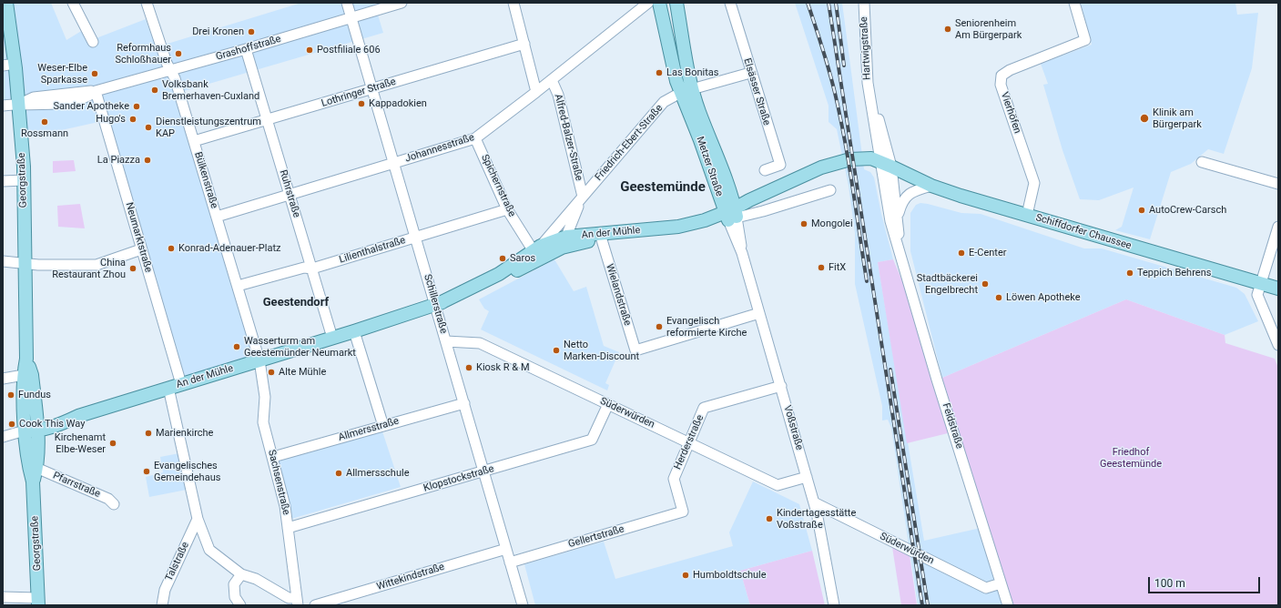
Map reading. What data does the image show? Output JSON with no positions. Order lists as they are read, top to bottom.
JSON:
{
  "streets": {
    "main road": [
      "Metzer Straße",
      "Georgstraße",
      "Schiffdorfer Chaussee",
      "An der Mühle"
    ],
    "street": [
      "Grashoffstraße",
      "Hartwigstraße",
      "Elsässer Straße",
      "Lothringer Straße",
      "Vierhöfen",
      "Alfred-Balzer-Straße",
      "Friedrich-Ebert-Straße",
      "Johannesstraße",
      "Bülkenstraße",
      "Spichernstraße",
      "Ruhrstraße",
      "Neumarktstraße",
      "Lilienthalstraße",
      "Wielandstraße",
      "Schillerstraße",
      "Süderwürden",
      "Feldstraße",
      "Voßstraße",
      "Allmersstraße",
      "Herderstraße",
      "Klopstockstraße",
      "Sachsenstraße",
      "Pfarrstraße",
      "Gellertstraße",
      "Talstraße",
      "Wittekindstraße"
    ]
  },
  "crossings": [
    ["Grashoffstraße", "Georgstraße"],
    ["Grashoffstraße", "Bülkenstraße"],
    ["Grashoffstraße", "Ruhrstraße"],
    ["Grashoffstraße", "Neumarktstraße"],
    ["Grashoffstraße", "Schillerstraße"],
    ["Hartwigstraße", "Schiffdorfer Chaussee"],
    ["Hartwigstraße", "An der Mühle"],
    ["Hartwigstraße", "Feldstraße"],
    ["Elsässer Straße", "Friedrich-Ebert-Straße"],
    ["Lothringer Straße", "Bülkenstraße"],
    ["Lothringer Straße", "Ruhrstraße"],
    ["Lothringer Straße", "Schillerstraße"],
    ["Vierhöfen", "Schiffdorfer Chaussee"],
    ["Alfred-Balzer-Straße", "Friedrich-Ebert-Straße"],
    ["Alfred-Balzer-Straße", "Johannesstraße"],
    ["Friedrich-Ebert-Straße", "Metzer Straße"],
    ["Friedrich-Ebert-Straße", "Spichernstraße"],
    ["Friedrich-Ebert-Straße", "An der Mühle"],
    ["Johannesstraße", "Bülkenstraße"],
    ["Johannesstraße", "Spichernstraße"],
    ["Johannesstraße", "Ruhrstraße"],
    ["Johannesstraße", "Schillerstraße"],
    ["Metzer Straße", "An der Mühle"],
    ["Metzer Straße", "Voßstraße"],
    ["Georgstraße", "An der Mühle"],
    ["Georgstraße", "Pfarrstraße"],
    ["Bülkenstraße", "An der Mühle"],
    ["Bülkenstraße", "Lilienthalstraße"],
    ["Bülkenstraße", "Sachsenstraße"],
    ["Spichernstraße", "An der Mühle"],
    ["Spichernstraße", "Lilienthalstraße"],
    ["Ruhrstraße", "An der Mühle"],
    ["Ruhrstraße", "Lilienthalstraße"],
    ["Schiffdorfer Chaussee", "An der Mühle"],
    ["Schiffdorfer Chaussee", "Feldstraße"],
    ["An der Mühle", "Neumarktstraße"],
    ["An der Mühle", "Wielandstraße"],
    ["An der Mühle", "Schillerstraße"],
    ["An der Mühle", "Feldstraße"],
    ["An der Mühle", "Voßstraße"],
    ["An der Mühle", "Sachsenstraße"],
    ["Lilienthalstraße", "Schillerstraße"],
    ["Wielandstraße", "Voßstraße"],
    ["Schillerstraße", "Süderwürden"],
    ["Schillerstraße", "Allmersstraße"],
    ["Schillerstraße", "Klopstockstraße"],
    ["Schillerstraße", "Gellertstraße"],
    ["Schillerstraße", "Wittekindstraße"],
    ["Süderwürden", "Feldstraße"],
    ["Süderwürden", "Voßstraße"],
    ["Süderwürden", "Herderstraße"],
    ["Süderwürden", "Klopstockstraße"],
    ["Voßstraße", "Herderstraße"],
    ["Allmersstraße", "Sachsenstraße"],
    ["Herderstraße", "Gellertstraße"],
    ["Klopstockstraße", "Sachsenstraße"]
  ],
  "districts": ["Geestemünde", "Geestendorf"],
  "parks": ["Friedhof Geestemünde"],
  "places": [
    "Seniorenheim Am Bürgerpark",
    "Drei Kronen",
    "Postfiliale 606",
    "Reformhaus Schloßhauer",
    "Las Bonitas",
    "Weser-Elbe Sparkasse",
    "Volksbank Bremerhaven-Cuxland",
    "Kappadokien",
    "Sander Apotheke",
    "Klinik am Bürgerpark",
    "Hugo's",
    "Rossmann",
    "Dienstleistungszentrum KAP",
    "La Piazza",
    "AutoCrew-Carsch",
    "Mongolei",
    "Konrad-Adenauer-Platz",
    "E-Center",
    "Saros",
    "FitX",
    "China Restaurant Zhou",
    "Teppich Behrens",
    "Stadtbäckerei Engelbrecht",
    "Löwen Apotheke",
    "Evangelisch reformierte Kirche",
    "Wasserturm am Geestemünder Neumarkt",
    "Netto Marken-Discount",
    "Kiosk R & M",
    "Alte Mühle",
    "Fundus",
    "Cook This Way",
    "Marienkirche",
    "Kirchenamt Elbe-Weser",
    "Evangelisches Gemeindehaus",
    "Allmersschule",
    "Kindertagesstätte Voßstraße",
    "Humboldtschule"
  ],
  "scale_bar": "100 m"
}
